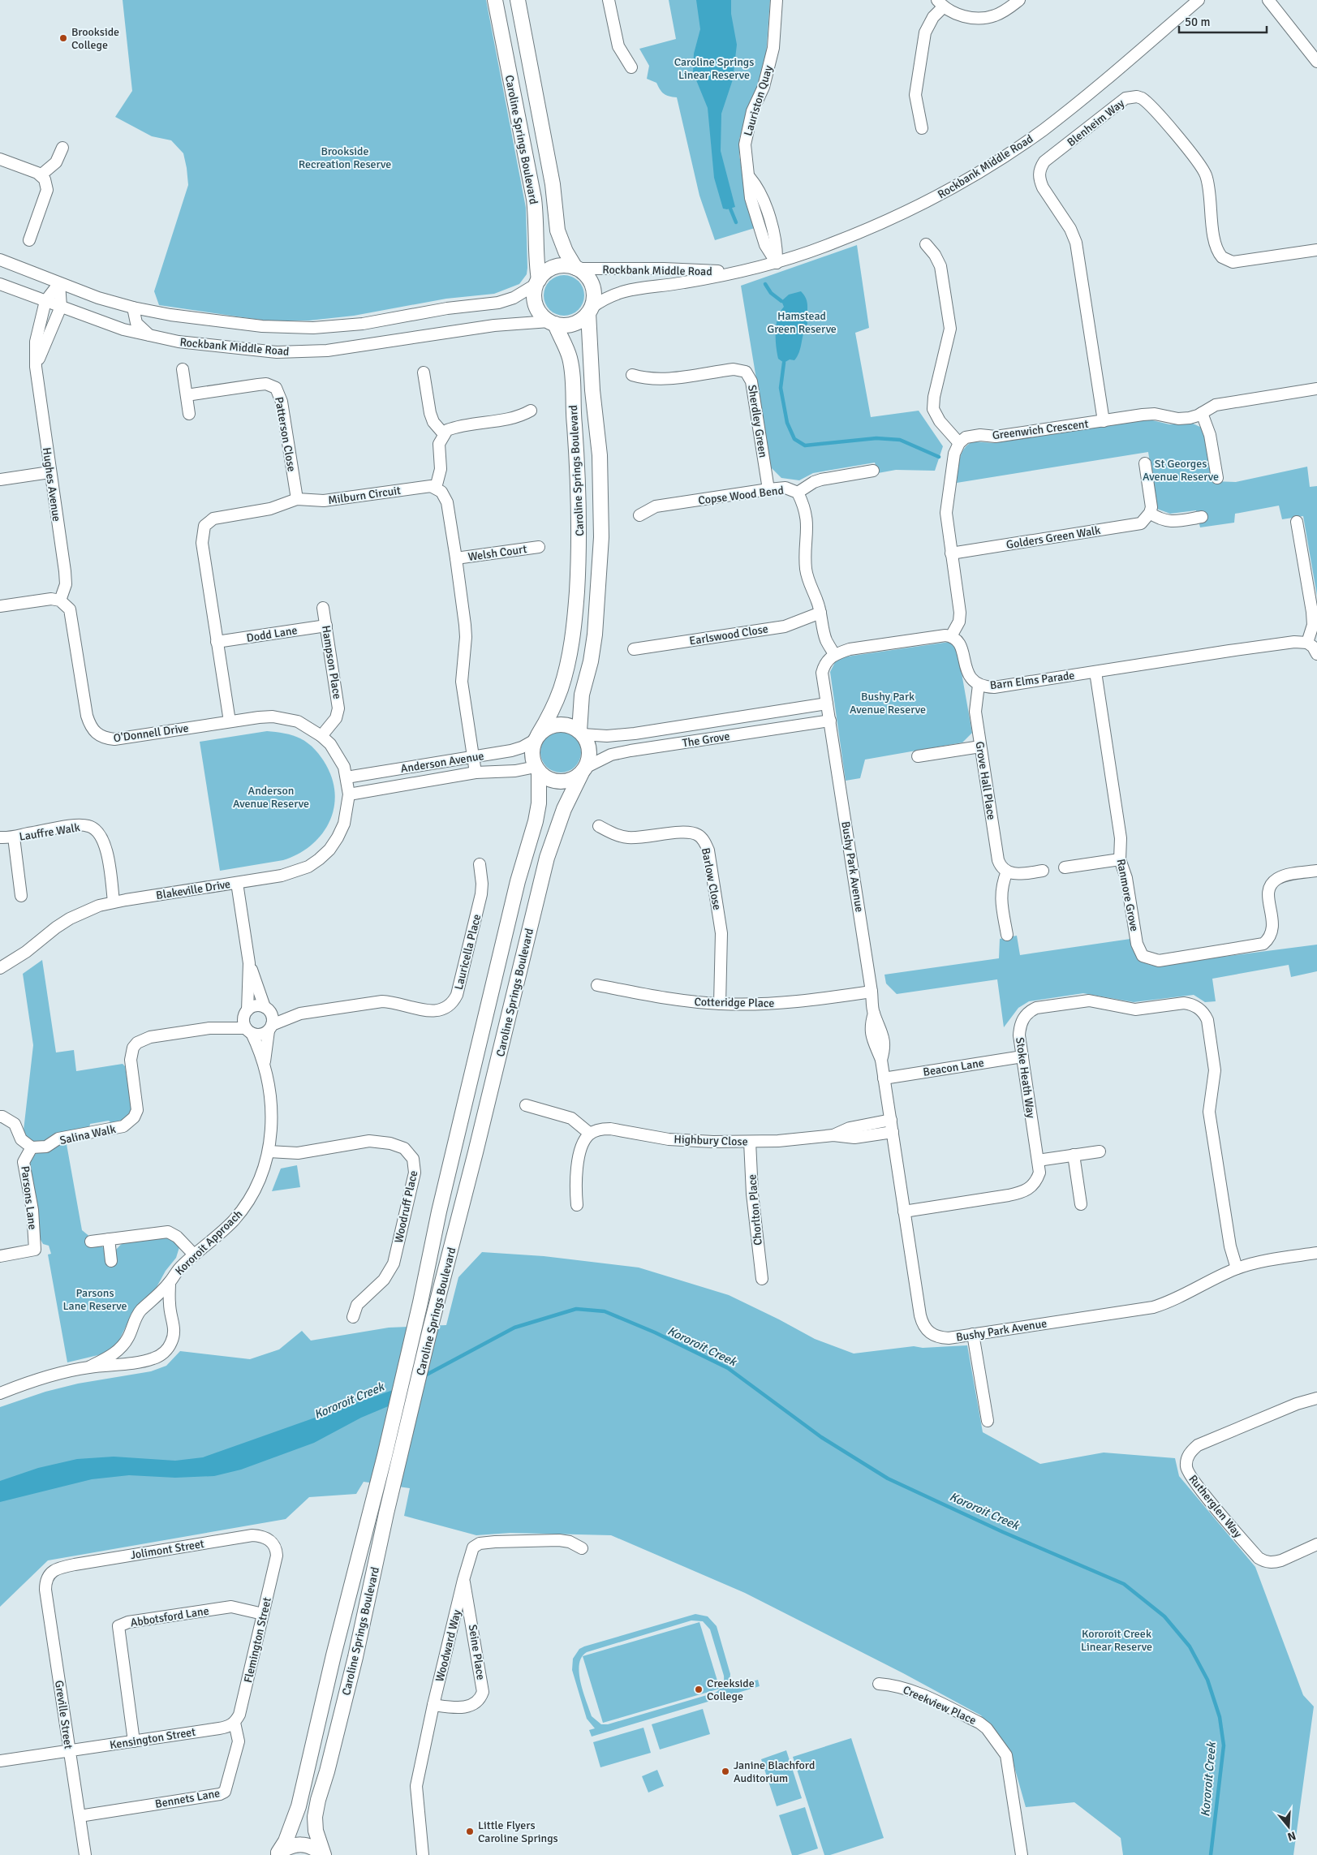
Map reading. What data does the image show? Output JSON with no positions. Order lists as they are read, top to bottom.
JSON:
{
  "streets": {
    "main road": ["Caroline Springs Boulevard"],
    "street": [
      "Lauriston Quay",
      "Blenheim Way",
      "Rockbank Middle Road",
      "Sherdley Green",
      "Greenwich Crescent",
      "Patterson Close",
      "Hughes Avenue",
      "Milburn Circuit",
      "Copse Wood Bend",
      "Golders Green Walk",
      "Welsh Court",
      "Dodd Lane",
      "Earlswood Close",
      "Hampson Place",
      "Barn Elms Parade",
      "O'Donnell Drive",
      "The Grove",
      "Anderson Avenue",
      "Grove Hall Place",
      "Lauffre Walk",
      "Bushy Park Avenue",
      "Barlow Close",
      "Blakeville Drive",
      "Ranmore Grove",
      "Lauricella Place",
      "Cotteridge Place",
      "Beacon Lane",
      "Stoke Heath Way",
      "Salina Walk",
      "Highbury Close",
      "Parsons Lane",
      "Woodruff Place",
      "Chorlton Place",
      "Kororoit Approach",
      "Rutherglen Way",
      "Jolimont Street",
      "Abbotsford Lane",
      "Flemington Street",
      "Woodward Way",
      "Seine Place",
      "Creekview Place",
      "Greville Street",
      "Kensington Street",
      "Bennets Lane"
    ]
  },
  "crossings": [
    ["Lauriston Quay", "Rockbank Middle Road"],
    ["Blenheim Way", "Greenwich Crescent"],
    ["Caroline Springs Boulevard", "Rockbank Middle Road"],
    ["Caroline Springs Boulevard", "The Grove"],
    ["Caroline Springs Boulevard", "Anderson Avenue"],
    ["Rockbank Middle Road", "Hughes Avenue"],
    ["Sherdley Green", "Copse Wood Bend"],
    ["Patterson Close", "Milburn Circuit"],
    ["Hughes Avenue", "O'Donnell Drive"],
    ["Milburn Circuit", "Dodd Lane"],
    ["Milburn Circuit", "O'Donnell Drive"],
    ["Copse Wood Bend", "Earlswood Close"],
    ["Dodd Lane", "Hampson Place"],
    ["Hampson Place", "O'Donnell Drive"],
    ["Barn Elms Parade", "Grove Hall Place"],
    ["Barn Elms Parade", "Ranmore Grove"],
    ["O'Donnell Drive", "Anderson Avenue"],
    ["O'Donnell Drive", "Blakeville Drive"],
    ["The Grove", "Anderson Avenue"],
    ["The Grove", "Bushy Park Avenue"],
    ["Anderson Avenue", "Blakeville Drive"],
    ["Lauffre Walk", "Blakeville Drive"],
    ["Bushy Park Avenue", "Cotteridge Place"],
    ["Bushy Park Avenue", "Beacon Lane"],
    ["Bushy Park Avenue", "Stoke Heath Way"],
    ["Bushy Park Avenue", "Highbury Close"],
    ["Barlow Close", "Cotteridge Place"],
    ["Lauricella Place", "Salina Walk"],
    ["Lauricella Place", "Kororoit Approach"],
    ["Beacon Lane", "Stoke Heath Way"],
    ["Salina Walk", "Parsons Lane"],
    ["Salina Walk", "Kororoit Approach"],
    ["Highbury Close", "Chorlton Place"],
    ["Woodruff Place", "Kororoit Approach"],
    ["Jolimont Street", "Flemington Street"],
    ["Jolimont Street", "Greville Street"],
    ["Abbotsford Lane", "Flemington Street"],
    ["Abbotsford Lane", "Kensington Street"],
    ["Flemington Street", "Kensington Street"],
    ["Flemington Street", "Bennets Lane"],
    ["Woodward Way", "Seine Place"],
    ["Greville Street", "Kensington Street"],
    ["Greville Street", "Bennets Lane"],
    ["Kensington Street", "Bennets Lane"]
  ],
  "water": ["Kororoit Creek"],
  "parks": [
    "Caroline Springs Linear Reserve",
    "Brookside Recreation Reserve",
    "Hamstead Green Reserve",
    "St Georges Avenue Reserve",
    "Bushy Park Avenue Reserve",
    "Anderson Avenue Reserve",
    "Parsons Lane Reserve",
    "Kororoit Creek Linear Reserve"
  ],
  "places": [
    "Brookside College",
    "Creekside College",
    "Janine Blachford Auditorium",
    "Little Flyers Caroline Springs"
  ],
  "scale_bar": "50 m",
  "north": "bottom"
}
